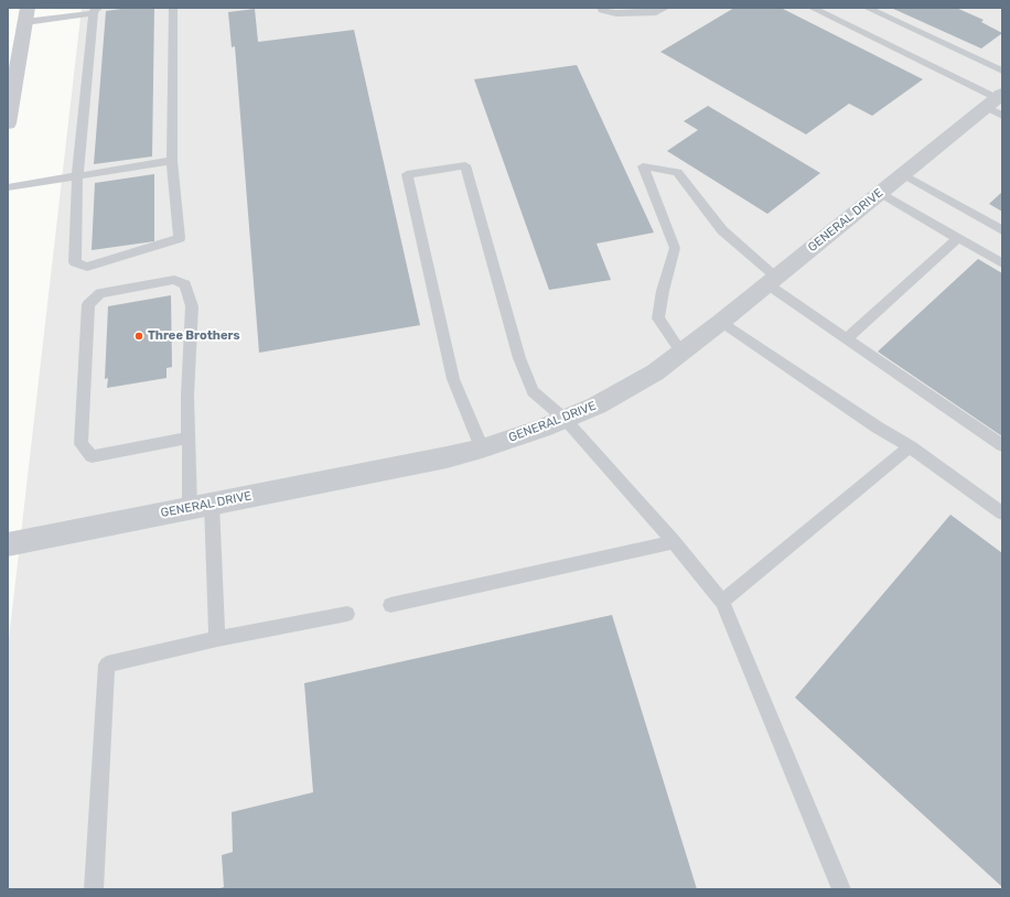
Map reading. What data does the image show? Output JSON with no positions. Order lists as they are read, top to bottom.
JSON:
{
  "streets": {
    "street": ["GENERAL DRIVE"]
  },
  "places": ["Three Brothers"]
}
